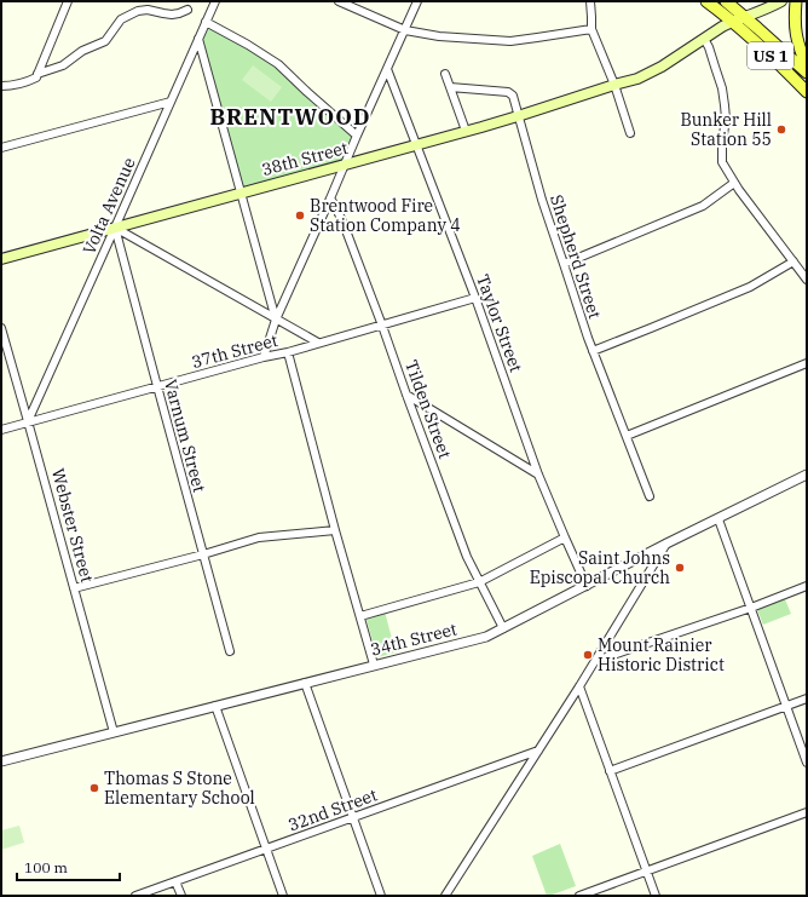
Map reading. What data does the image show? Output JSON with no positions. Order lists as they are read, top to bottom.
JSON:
{
  "streets": {
    "main road": ["US 1", "38th Street"],
    "street": [
      "Volta Avenue",
      "Shepherd Street",
      "Taylor Street",
      "37th Street",
      "Tilden Street",
      "Varnum Street",
      "Webster Street",
      "34th Street",
      "32nd Street"
    ]
  },
  "crossings": [
    ["US 1", "38th Street"],
    ["38th Street", "Volta Avenue"],
    ["38th Street", "Shepherd Street"],
    ["38th Street", "Taylor Street"],
    ["38th Street", "Varnum Street"],
    ["Volta Avenue", "37th Street"],
    ["Volta Avenue", "Varnum Street"],
    ["Volta Avenue", "Webster Street"],
    ["Taylor Street", "37th Street"],
    ["Taylor Street", "34th Street"],
    ["37th Street", "Tilden Street"],
    ["37th Street", "Varnum Street"],
    ["37th Street", "Webster Street"],
    ["Tilden Street", "34th Street"],
    ["Webster Street", "34th Street"]
  ],
  "districts": ["BRENTWOOD"],
  "places": [
    "Bunker Hill Station 55",
    "Brentwood Fire Station Company 4",
    "Saint Johns Episcopal Church",
    "Mount Rainier Historic District",
    "Thomas S Stone Elementary School"
  ],
  "scale_bar": "100 m"
}
